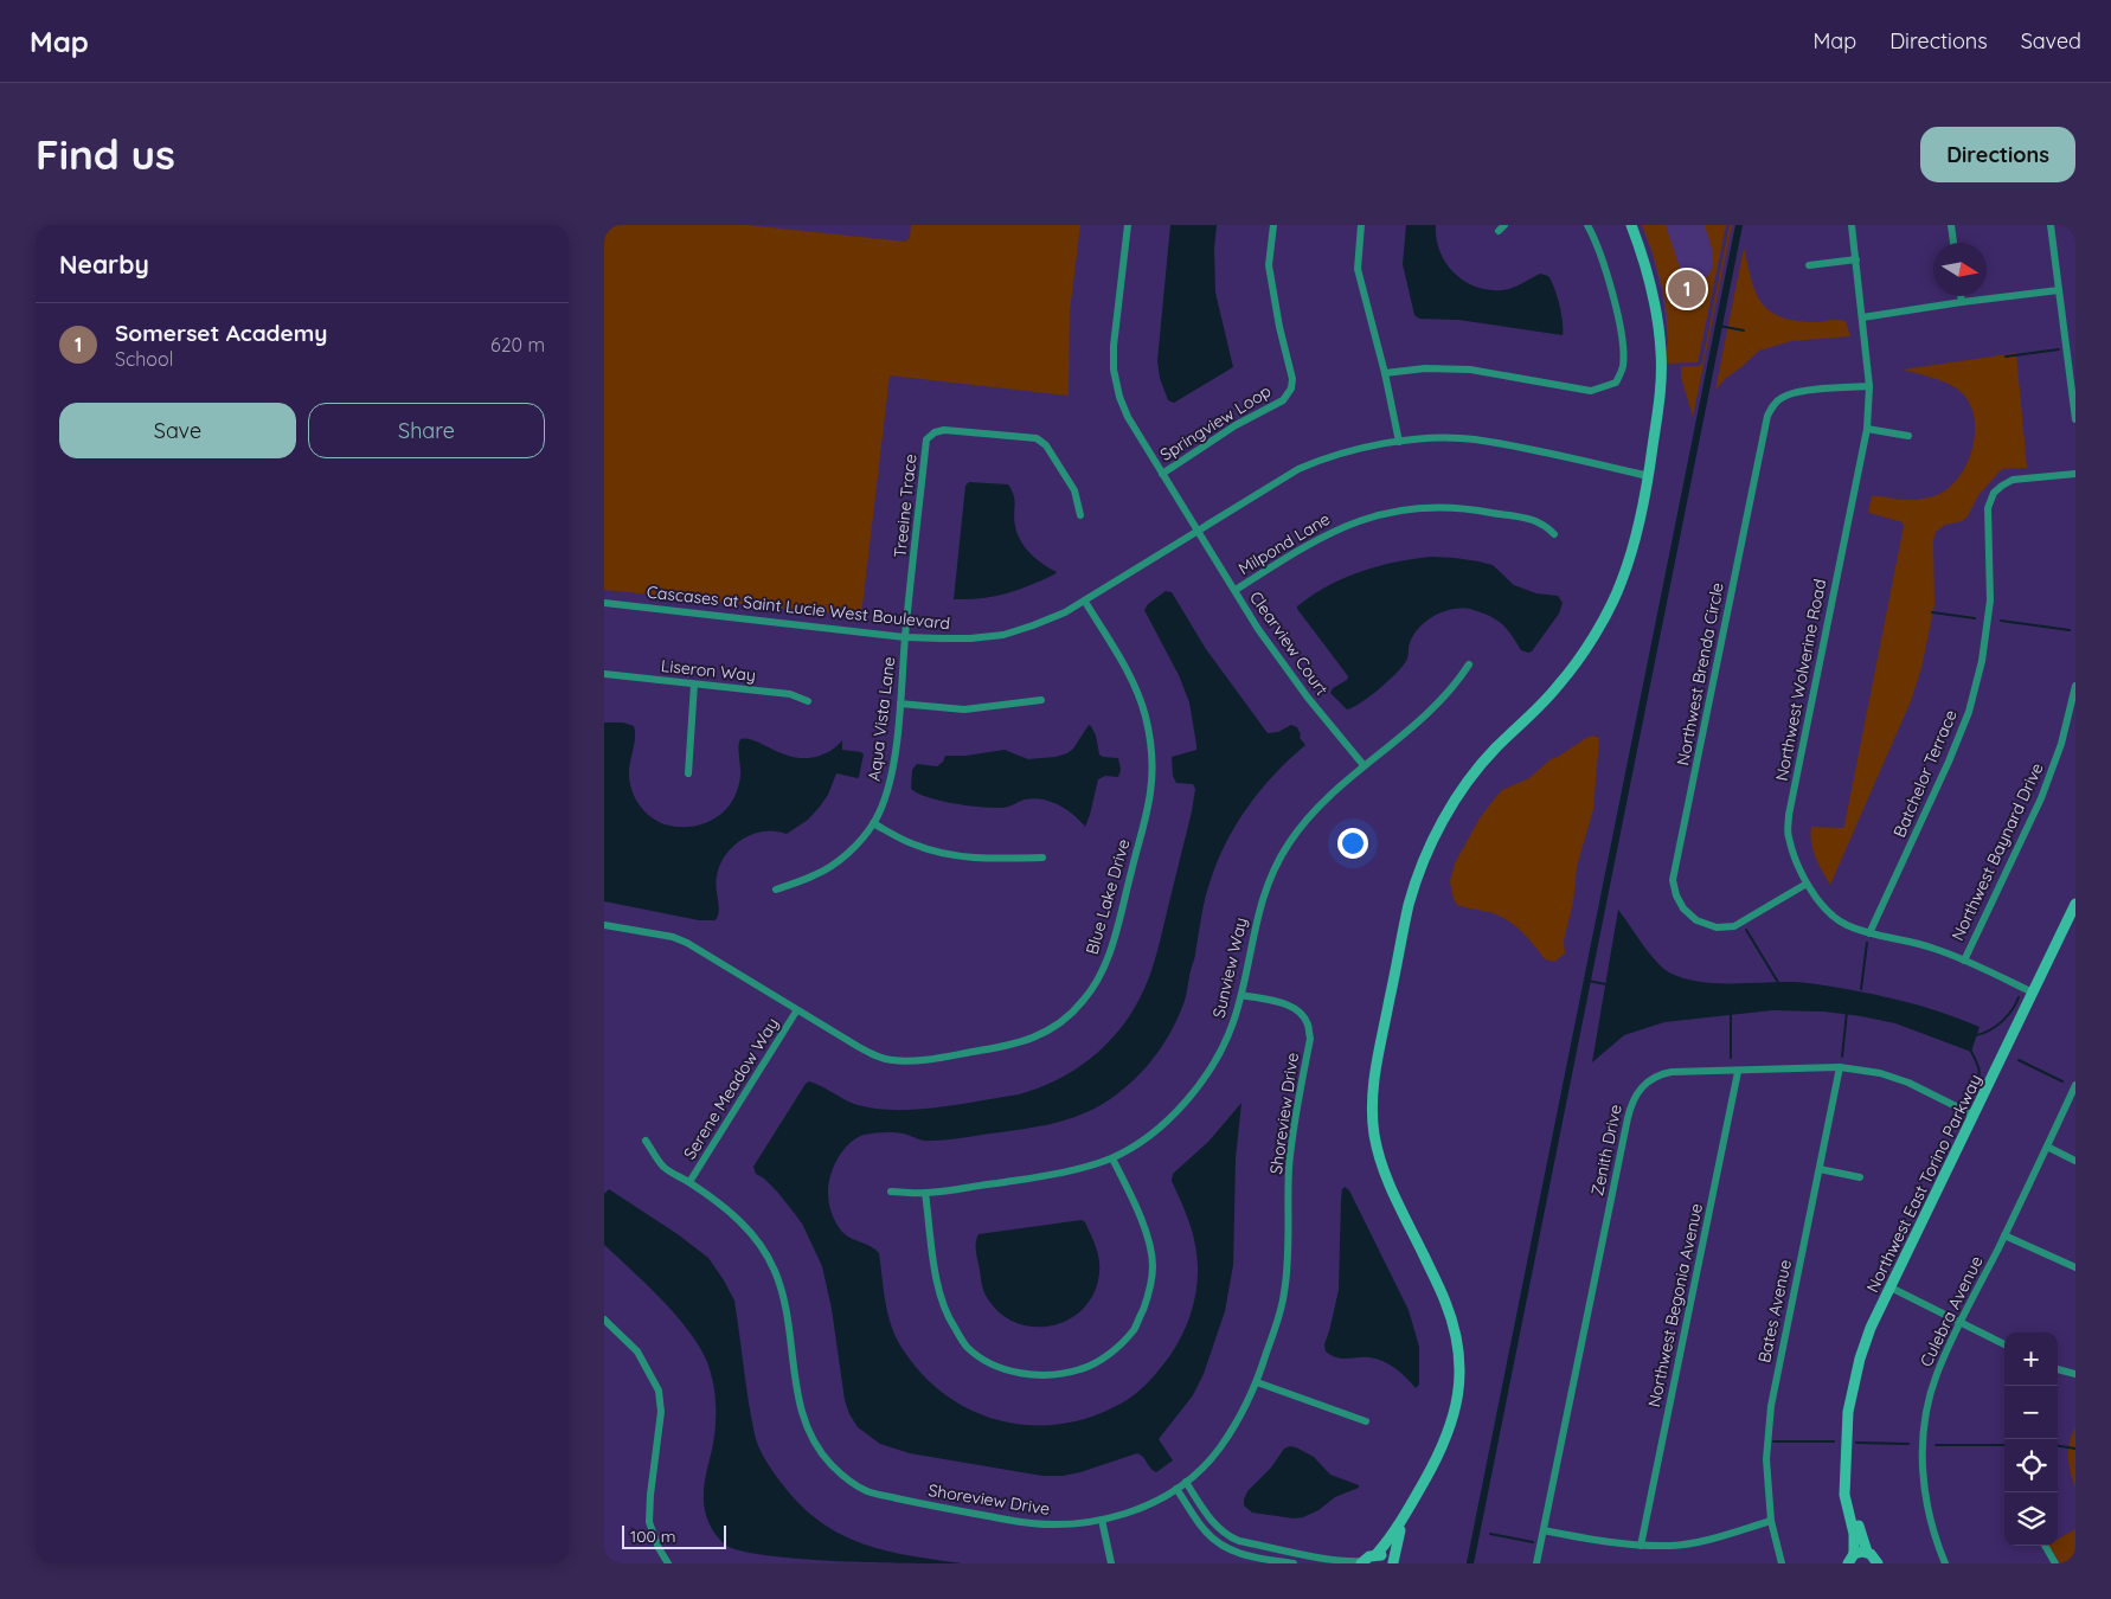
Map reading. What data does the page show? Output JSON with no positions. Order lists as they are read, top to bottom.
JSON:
{
  "streets": {
    "street": [
      "Springview Loop",
      "Treeine Trace",
      "Milpond Lane",
      "Cascases at Saint Lucie West Boulevard",
      "Clearview Court",
      "Liseron Way",
      "Northwest Brenda Circle",
      "Northwest Wolverine Road",
      "Aqua Vista Lane",
      "Batchelor Terrace",
      "Northwest Baynard Drive",
      "Blue Lake Drive",
      "Sunview Way",
      "Serene Meadow Way",
      "Shoreview Drive",
      "Zenith Drive",
      "Northwest East Torino Parkway",
      "Northwest Begonia Avenue",
      "Bates Avenue",
      "Culebra Avenue"
    ]
  },
  "crossings": [
    ["Springview Loop", "Cascases at Saint Lucie West Boulevard"],
    ["Springview Loop", "Clearview Court"],
    ["Treeine Trace", "Cascases at Saint Lucie West Boulevard"],
    ["Treeine Trace", "Aqua Vista Lane"],
    ["Milpond Lane", "Clearview Court"],
    ["Cascases at Saint Lucie West Boulevard", "Clearview Court"],
    ["Cascases at Saint Lucie West Boulevard", "Aqua Vista Lane"],
    ["Cascases at Saint Lucie West Boulevard", "Blue Lake Drive"],
    ["Clearview Court", "Sunview Way"],
    ["Northwest Brenda Circle", "Northwest Wolverine Road"],
    ["Northwest Wolverine Road", "Batchelor Terrace"],
    ["Northwest Wolverine Road", "Northwest Baynard Drive"],
    ["Northwest Wolverine Road", "Northwest East Torino Parkway"],
    ["Blue Lake Drive", "Serene Meadow Way"],
    ["Sunview Way", "Shoreview Drive"],
    ["Serene Meadow Way", "Shoreview Drive"],
    ["Zenith Drive", "Northwest East Torino Parkway"],
    ["Zenith Drive", "Northwest Begonia Avenue"],
    ["Zenith Drive", "Bates Avenue"]
  ],
  "scale_bar": "100 m",
  "north": "right",
  "page": {
    "header": "Map",
    "nav": ["Map", "Directions", "Saved"],
    "buttons": [
      "Directions",
      ["Save", "Share"]
    ],
    "title": "Find us",
    "heading": "Nearby",
    "pins": "1",
    "list": [
      {
        "mark": "1",
        "name": "Somerset Academy",
        "note": "School",
        "value": "620 m"
      }
    ],
    "map_buttons": ["+", "−"],
    "scale": "100 m"
  }
}
